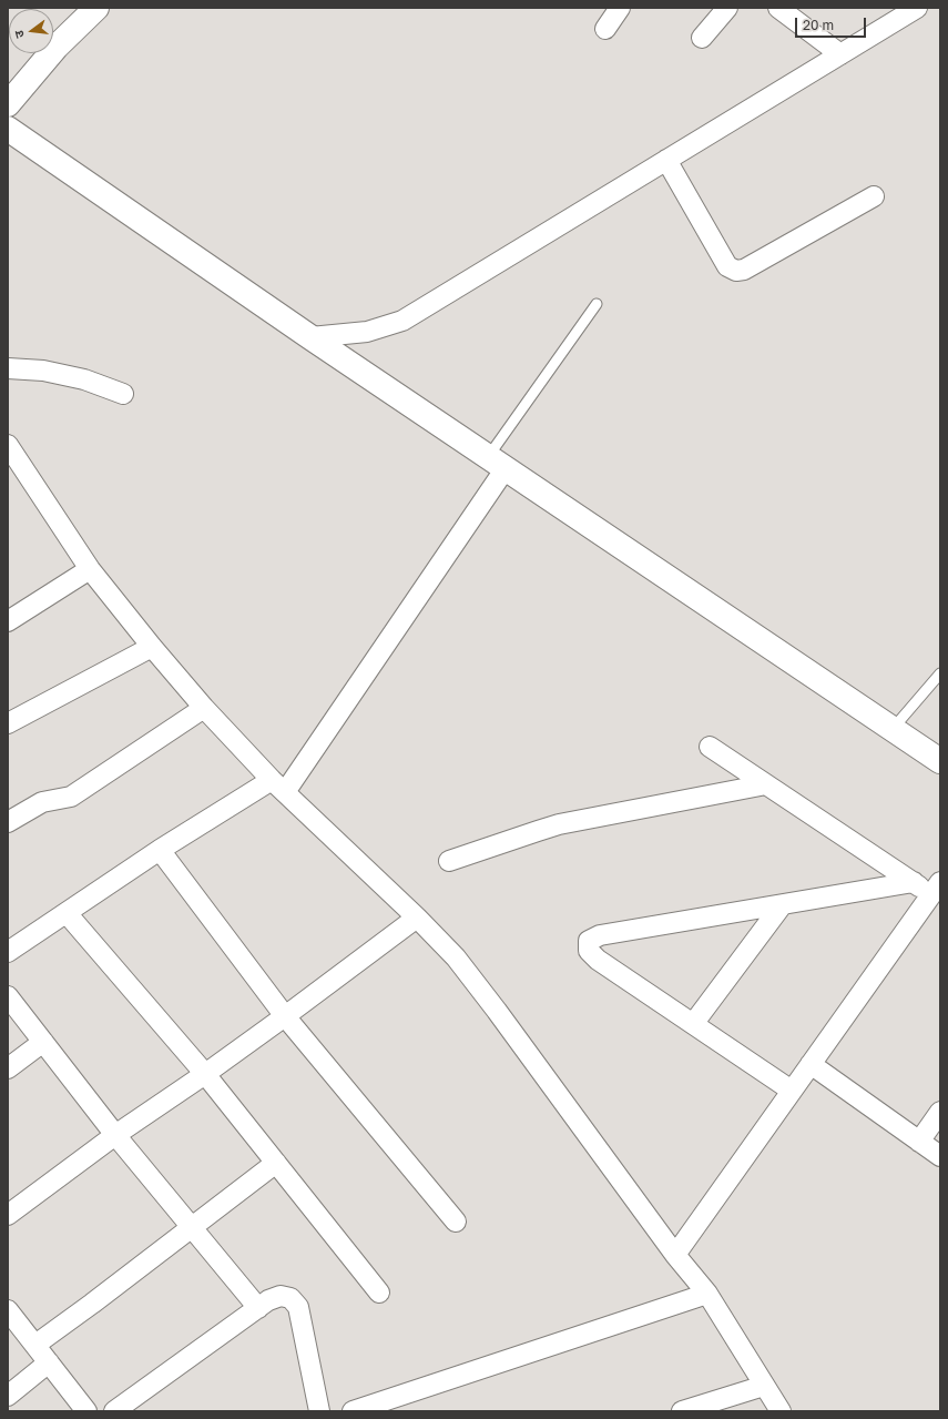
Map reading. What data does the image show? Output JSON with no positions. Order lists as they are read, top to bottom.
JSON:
{
  "scale_bar": "20 m",
  "north": "left"
}
